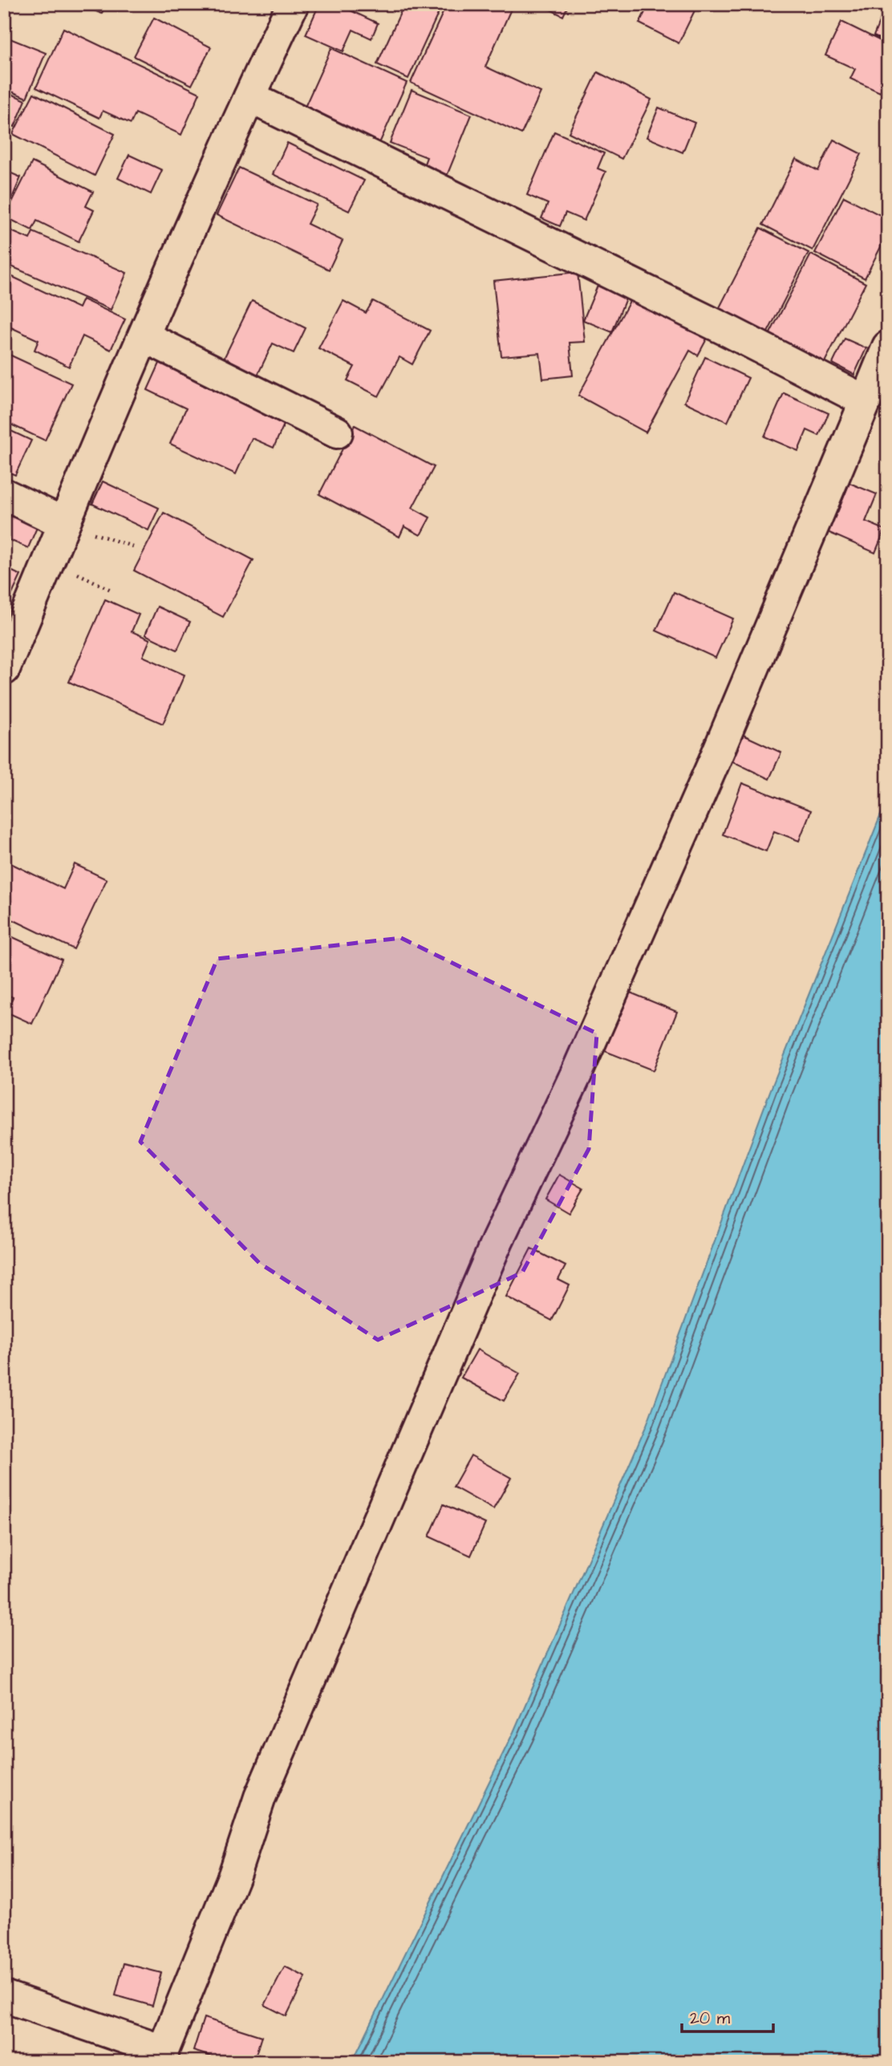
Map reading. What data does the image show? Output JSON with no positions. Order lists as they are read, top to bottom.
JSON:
{
  "scale_bar": "20 m"
}
